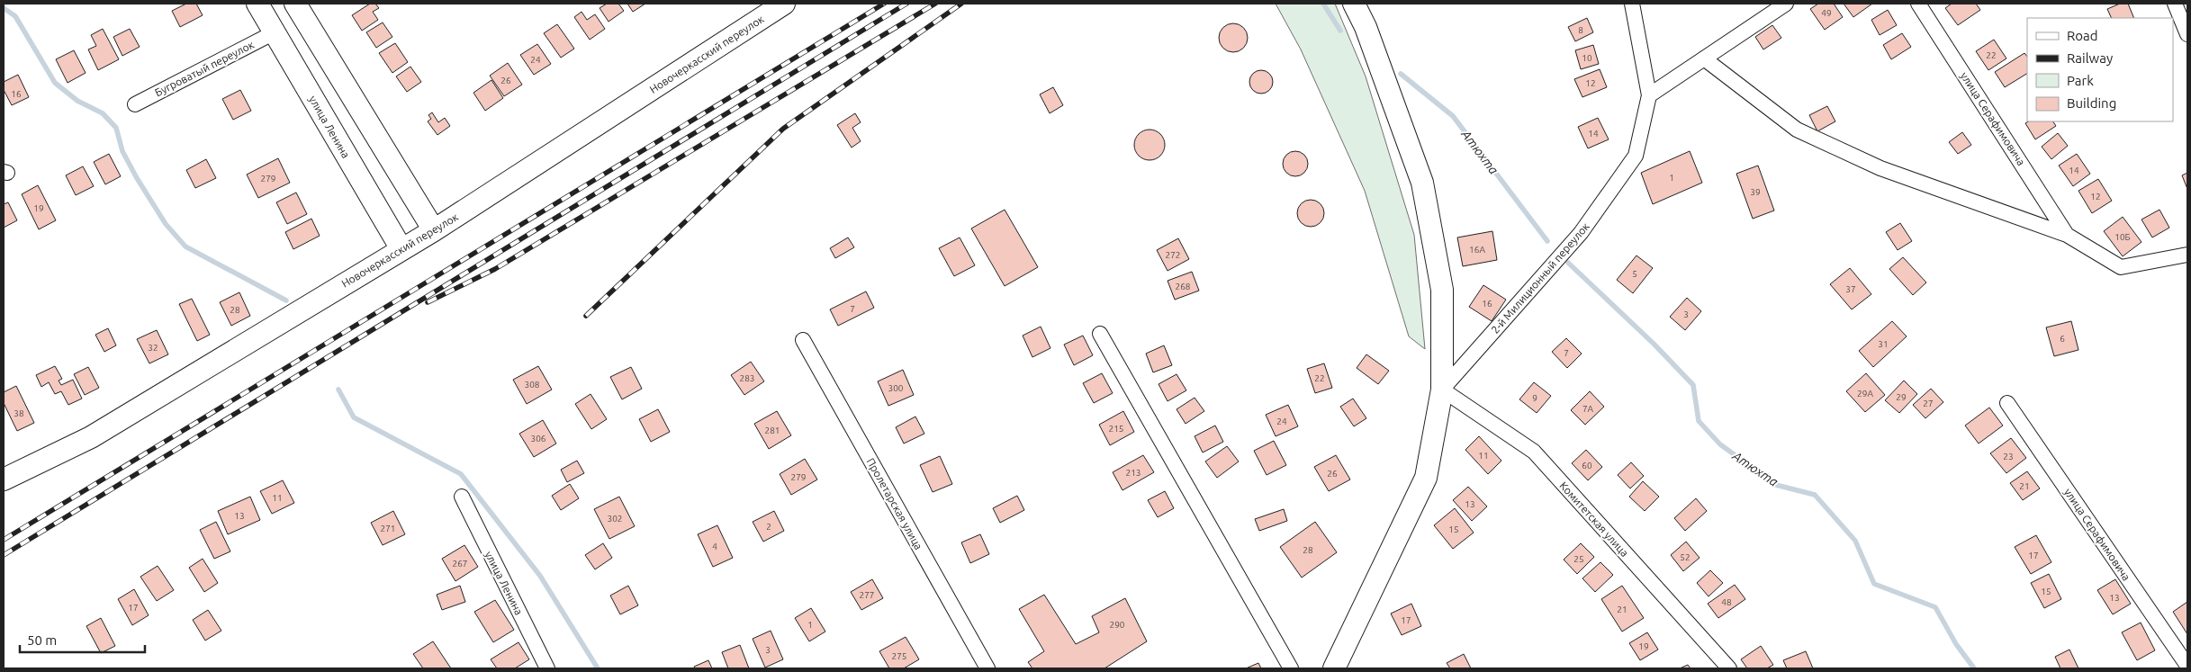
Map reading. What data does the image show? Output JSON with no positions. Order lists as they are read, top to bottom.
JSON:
{
  "streets": {
    "main road": ["Новочеркасский переулок", "улица Ленина"],
    "street": [
      "Бугроватый переулок",
      "улица Серафимовича",
      "2-й Милиционный переулок",
      "Пролетарская улица",
      "Комитетская улица"
    ]
  },
  "crossings": [
    ["Новочеркасский переулок", "улица Ленина"],
    ["Бугроватый переулок", "улица Ленина"],
    ["2-й Милиционный переулок", "Комитетская улица"]
  ],
  "water": ["Атюхта"],
  "house_numbers": [
    "49",
    "8",
    "22",
    "10",
    "24",
    "26",
    "12",
    "16",
    "14",
    "14",
    "1",
    "279",
    "39",
    "12",
    "19",
    "10Б",
    "16А",
    "272",
    "5",
    "268",
    "37",
    "16",
    "7",
    "28",
    "3",
    "6",
    "31",
    "32",
    "7",
    "283",
    "22",
    "308",
    "300",
    "29А",
    "29",
    "9",
    "27",
    "7А",
    "38",
    "24",
    "215",
    "281",
    "306",
    "11",
    "23",
    "60",
    "213",
    "26",
    "279",
    "21",
    "11",
    "13",
    "13",
    "302",
    "2",
    "271",
    "15",
    "4",
    "28",
    "17",
    "52",
    "25",
    "267",
    "15",
    "277",
    "13",
    "48",
    "17",
    "21",
    "17",
    "1",
    "290",
    "19",
    "3",
    "275"
  ],
  "legend": [
    "Road",
    "Railway",
    "Park",
    "Building"
  ],
  "scale_bar": "50 m"
}
